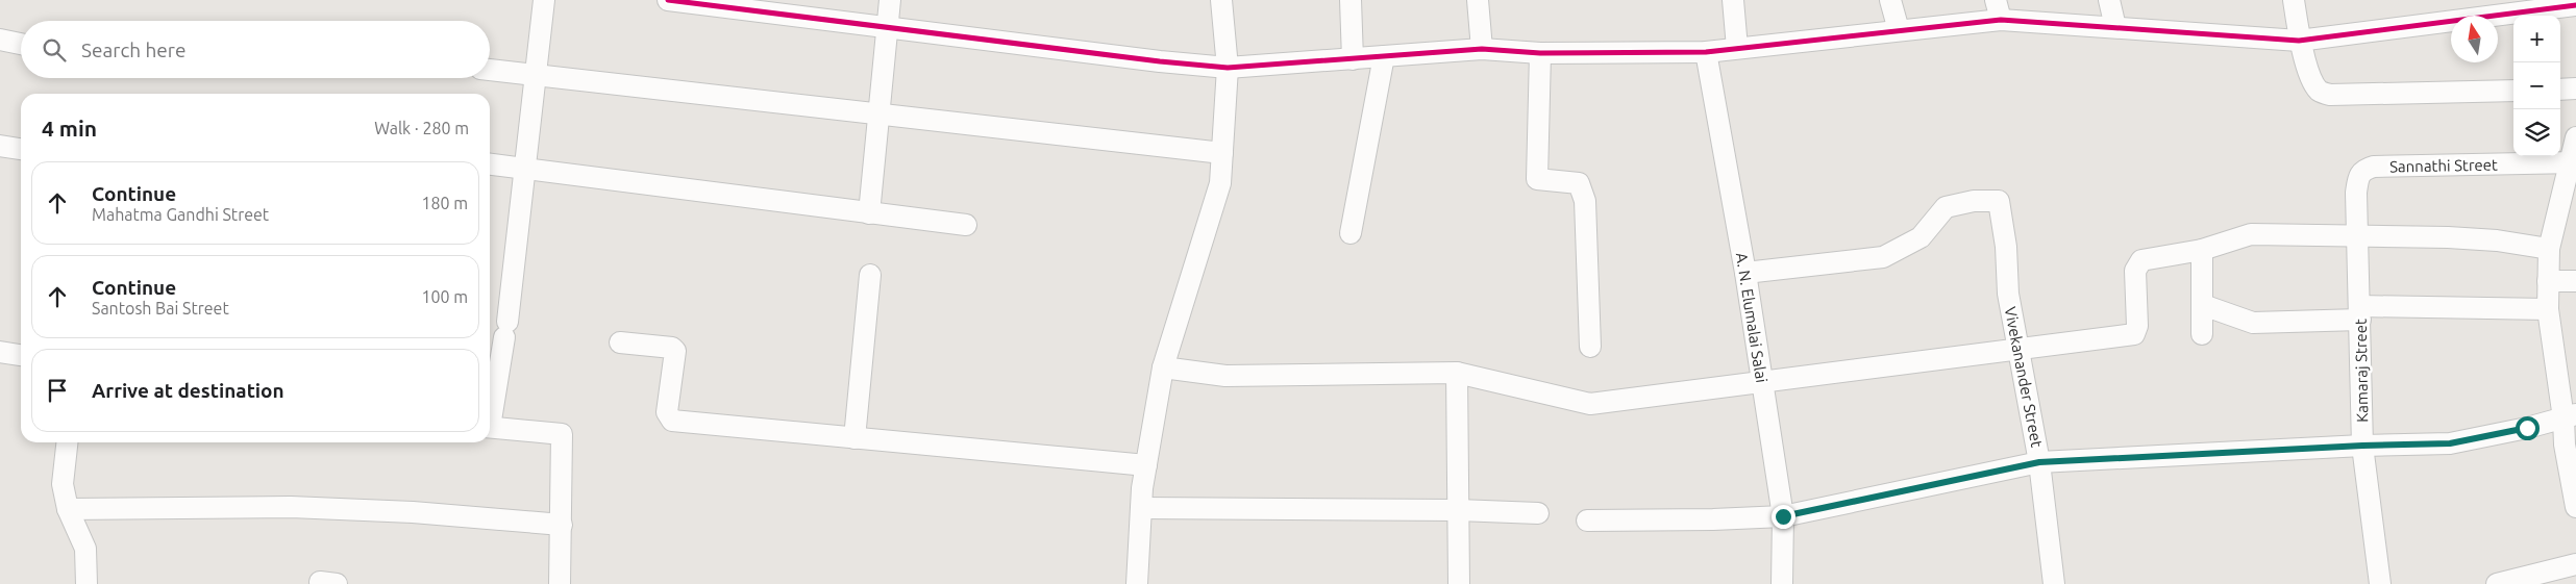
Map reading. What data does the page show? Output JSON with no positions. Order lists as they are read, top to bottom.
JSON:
{
  "streets": {
    "street": [
      "Sannathi Street",
      "A. N. Elumalai Salai",
      "Kamaraj Street",
      "Vivekanander Street"
    ]
  },
  "crossings": [
    ["Sannathi Street", "Kamaraj Street"],
    ["A. N. Elumalai Salai", "Vivekanander Street"]
  ],
  "north": "top",
  "page": {
    "map_buttons": ["+", "−"],
    "search": "Search here",
    "heading": ["4 min", "Walk · 280 m"],
    "list": [
      ["Continue", "Mahatma Gandhi Street", "180 m"],
      ["Continue", "Santosh Bai Street", "100 m"],
      "Arrive at destination"
    ]
  }
}
